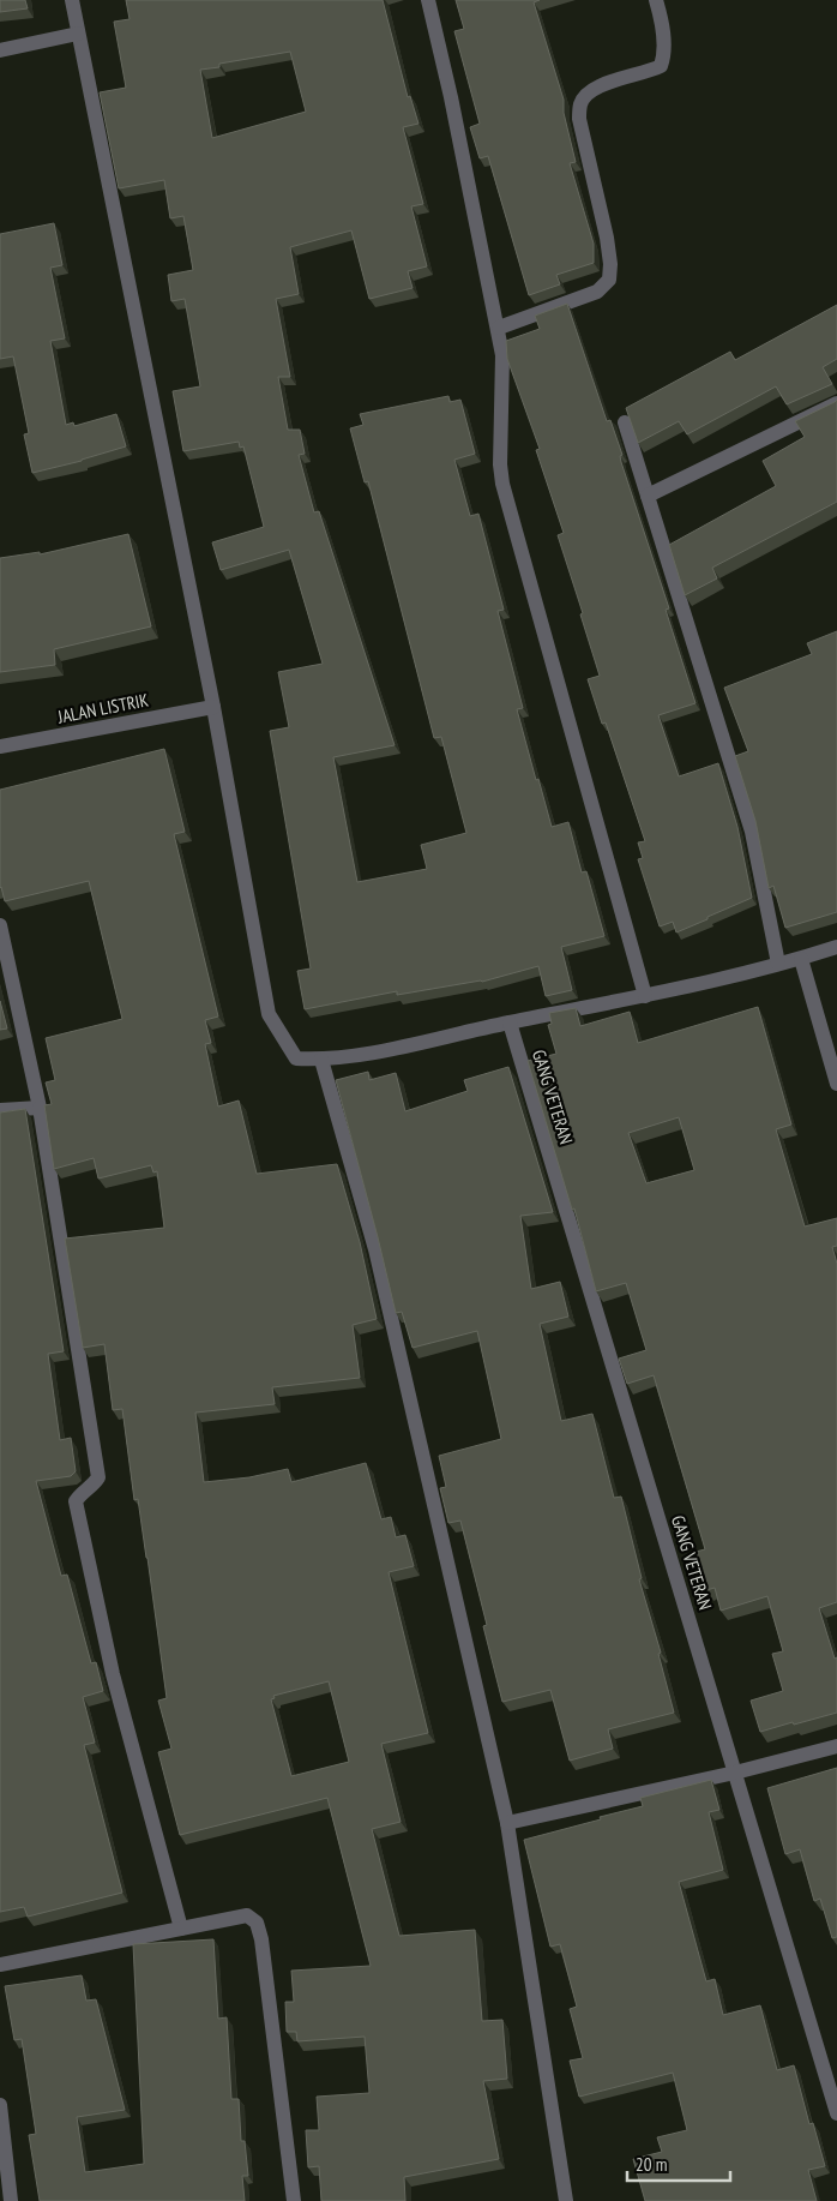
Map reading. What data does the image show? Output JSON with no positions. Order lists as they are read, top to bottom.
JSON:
{
  "streets": {
    "street": ["JALAN LISTRIK", "GANG VETERAN"]
  },
  "scale_bar": "20 m"
}
